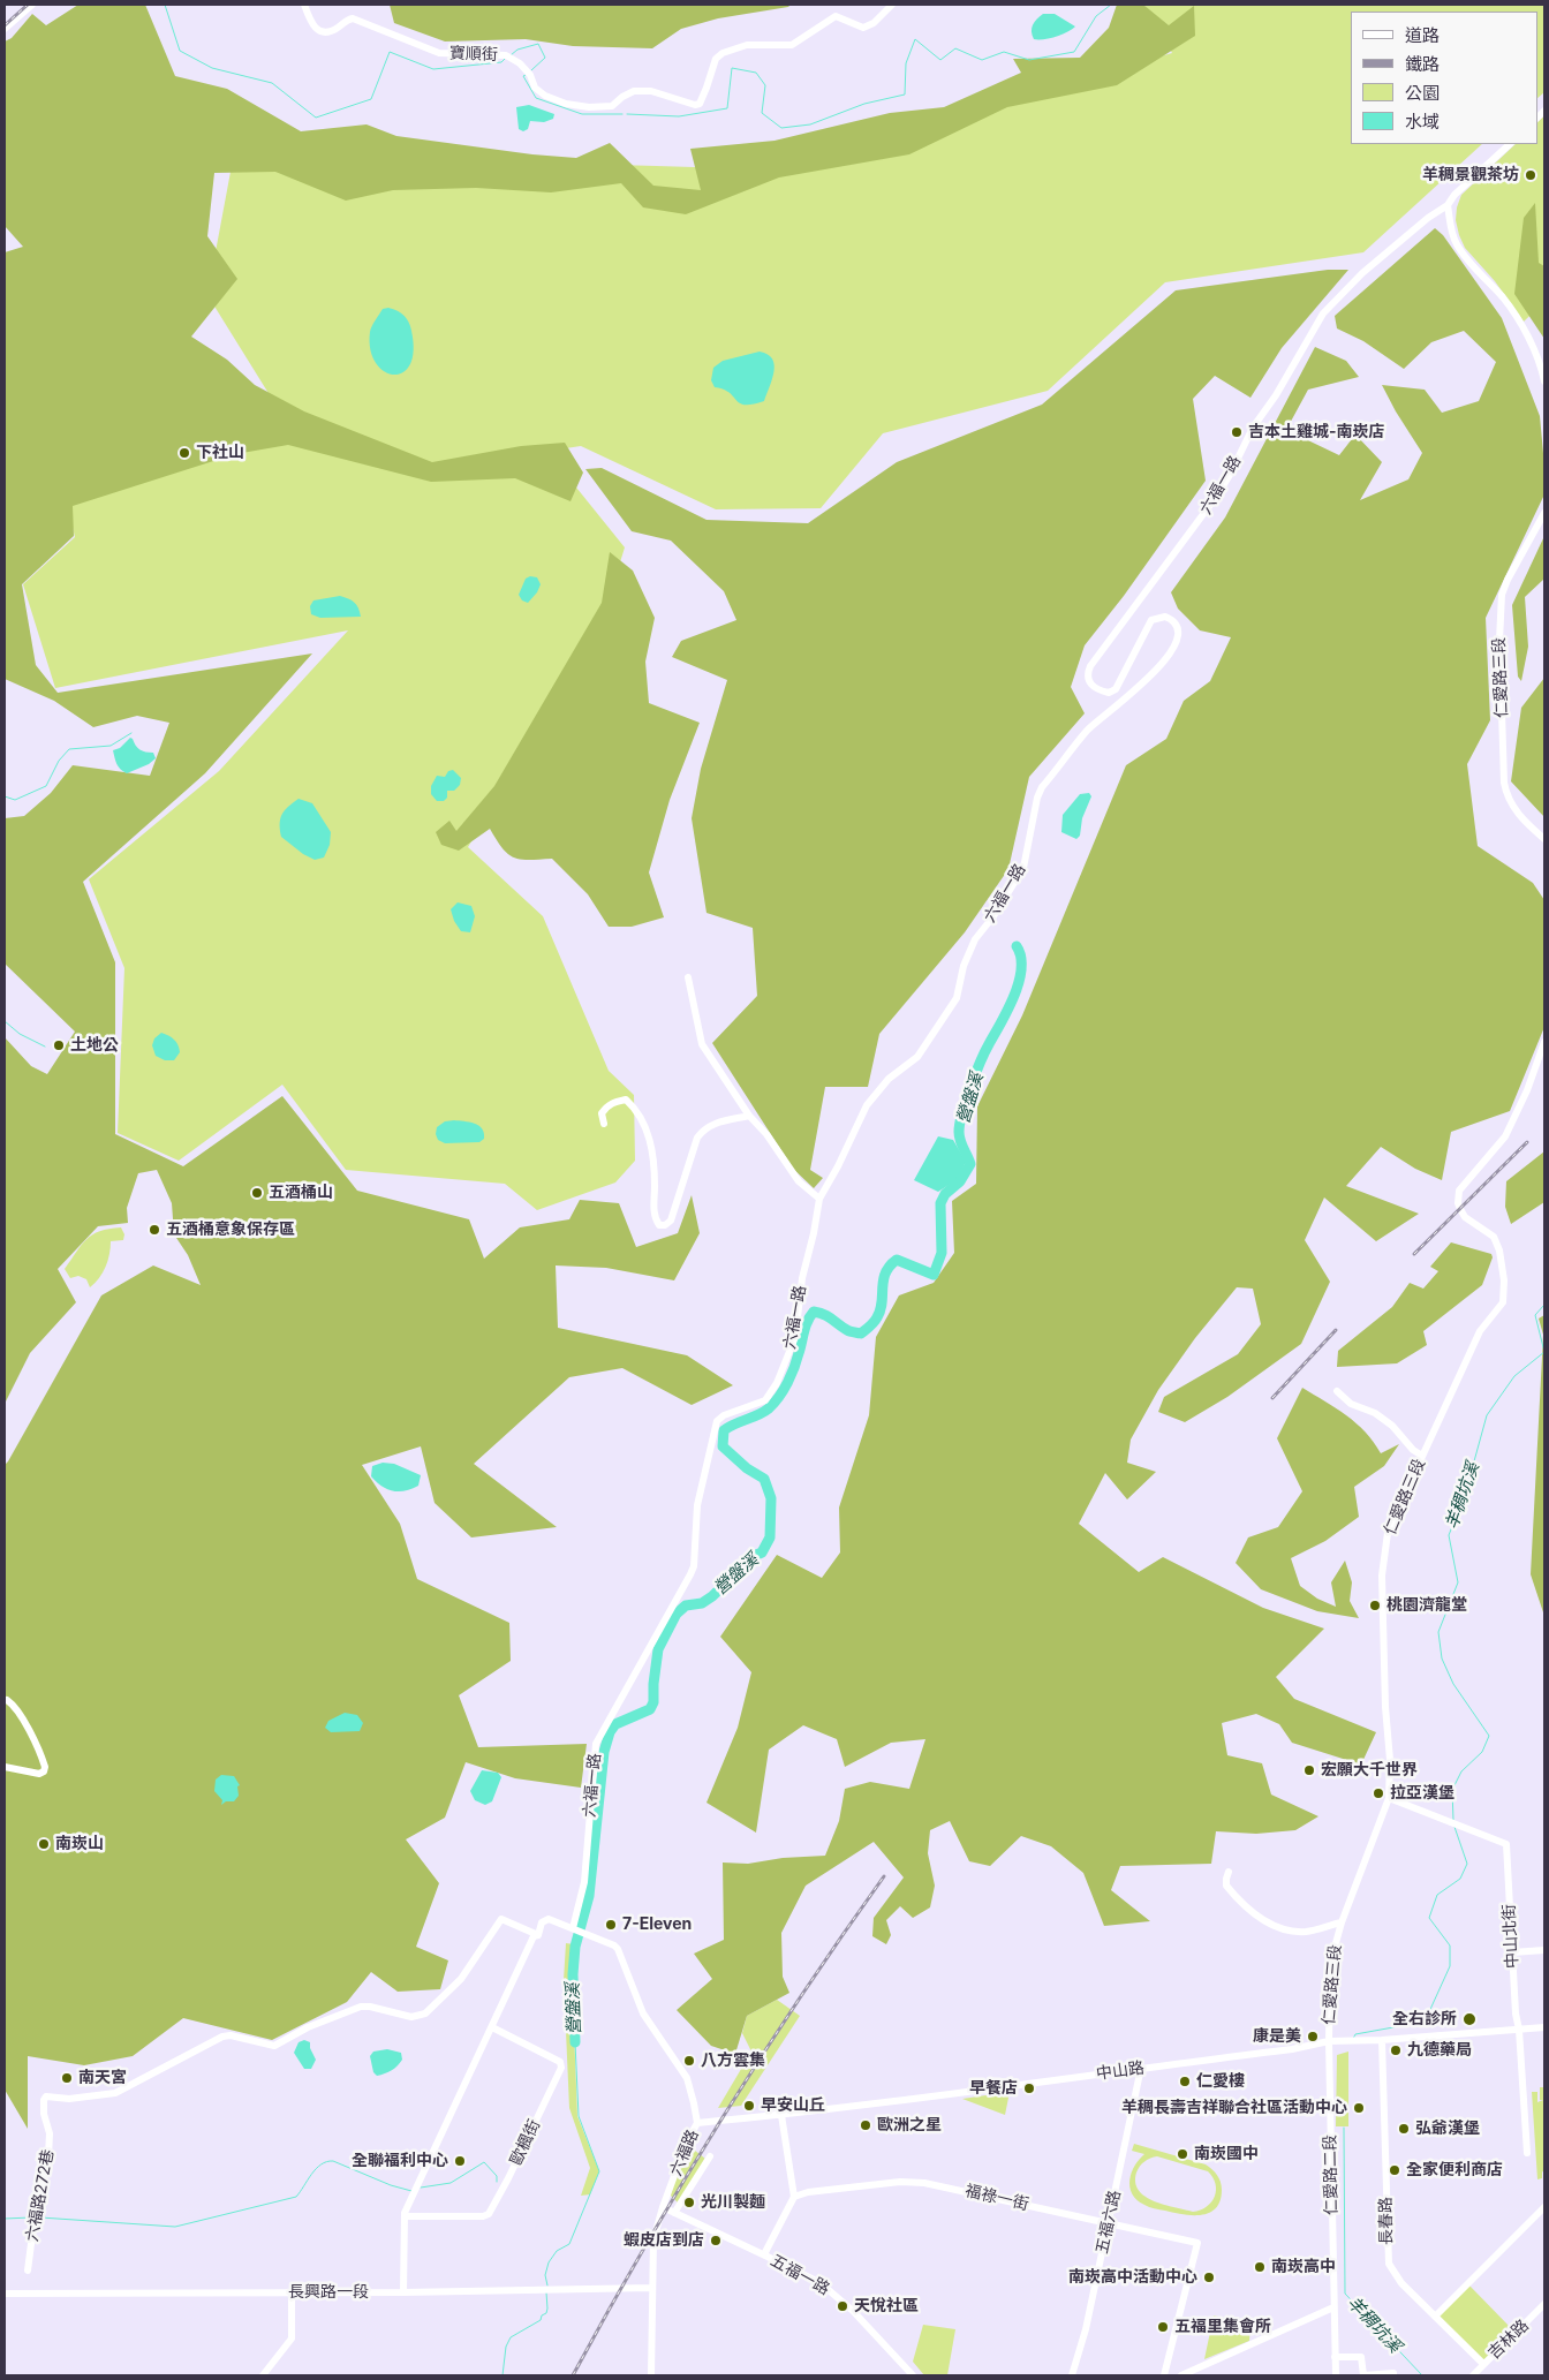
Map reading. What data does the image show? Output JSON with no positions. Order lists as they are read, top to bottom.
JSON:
{
  "streets": {
    "street": [
      "寶順街",
      "六福一路",
      "仁愛路三段",
      "中山北街",
      "中山路",
      "歐楓街",
      "六福路",
      "仁愛路二段",
      "六福路272巷",
      "福祿一街",
      "長春路",
      "五福六路",
      "五福一路",
      "長興路一段",
      "吉林路"
    ]
  },
  "crossings": [
    ["六福一路", "六福路"],
    ["仁愛路三段", "中山北街"],
    ["仁愛路三段", "中山路"],
    ["仁愛路三段", "仁愛路二段"],
    ["中山北街", "中山路"],
    ["中山路", "六福路"],
    ["中山路", "仁愛路二段"],
    ["中山路", "長春路"],
    ["中山路", "五福六路"],
    ["六福路", "五福一路"],
    ["六福路", "長興路一段"],
    ["福祿一街", "五福六路"],
    ["長春路", "吉林路"]
  ],
  "water": ["營盤溪", "羊稠坑溪"],
  "places": [
    "羊稠景觀茶坊",
    "吉本土雞城-南崁店",
    "下社山",
    "土地公",
    "五酒桶山",
    "五酒桶意象保存區",
    "桃園濟龍堂",
    "宏願大千世界",
    "拉亞漢堡",
    "南崁山",
    "7-Eleven",
    "全右診所",
    "康是美",
    "九德藥局",
    "八方雲集",
    "南天宮",
    "仁愛樓",
    "早餐店",
    "早安山丘",
    "羊稠長壽吉祥聯合社區活動中心",
    "歐洲之星",
    "弘爺漢堡",
    "南崁國中",
    "全聯福利中心",
    "全家便利商店",
    "光川製麵",
    "蝦皮店到店",
    "南崁高中",
    "南崁高中活動中心",
    "天悅社區",
    "五福里集會所"
  ],
  "legend": [
    "道路",
    "鐵路",
    "公園",
    "水域"
  ]
}
